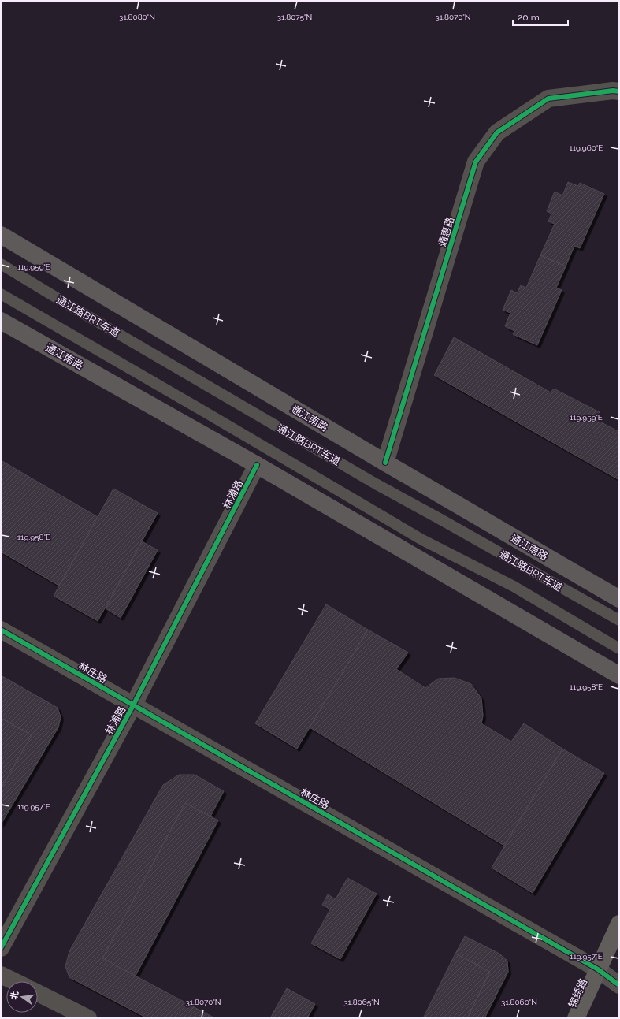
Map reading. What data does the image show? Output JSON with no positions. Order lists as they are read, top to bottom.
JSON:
{
  "streets": {
    "main road": ["通江南路"],
    "street": [
      "通惠路",
      "林浦路",
      "林庄路",
      "锦绣路"
    ],
    "lane": ["通江路BRT车道"]
  },
  "crossings": [
    ["通惠路", "通江南路"],
    ["通江南路", "林浦路"],
    ["林浦路", "林庄路"],
    ["林庄路", "锦绣路"]
  ],
  "scale_bar": "20 m",
  "north": "left",
  "coordinates": [
    "31.8080°N",
    "31.8075°N",
    "31.8070°N",
    "119.960°E",
    "119.959°E",
    "119.958°E",
    "119.957°E",
    "31.8065°N",
    "31.8060°N"
  ]
}
